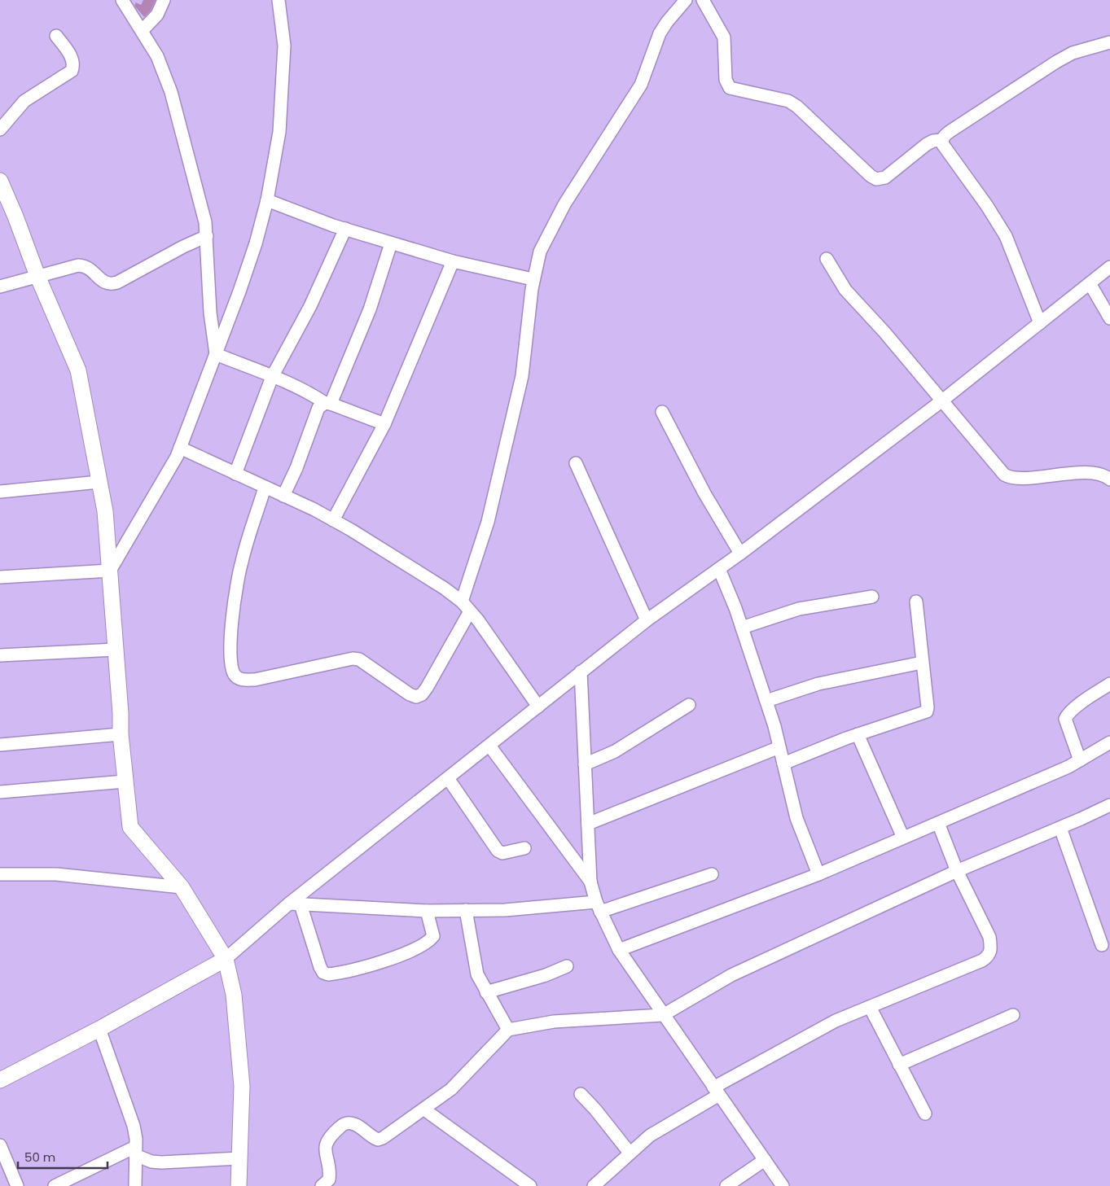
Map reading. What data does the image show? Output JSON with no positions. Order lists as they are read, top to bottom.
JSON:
{
  "scale_bar": "50 m"
}
